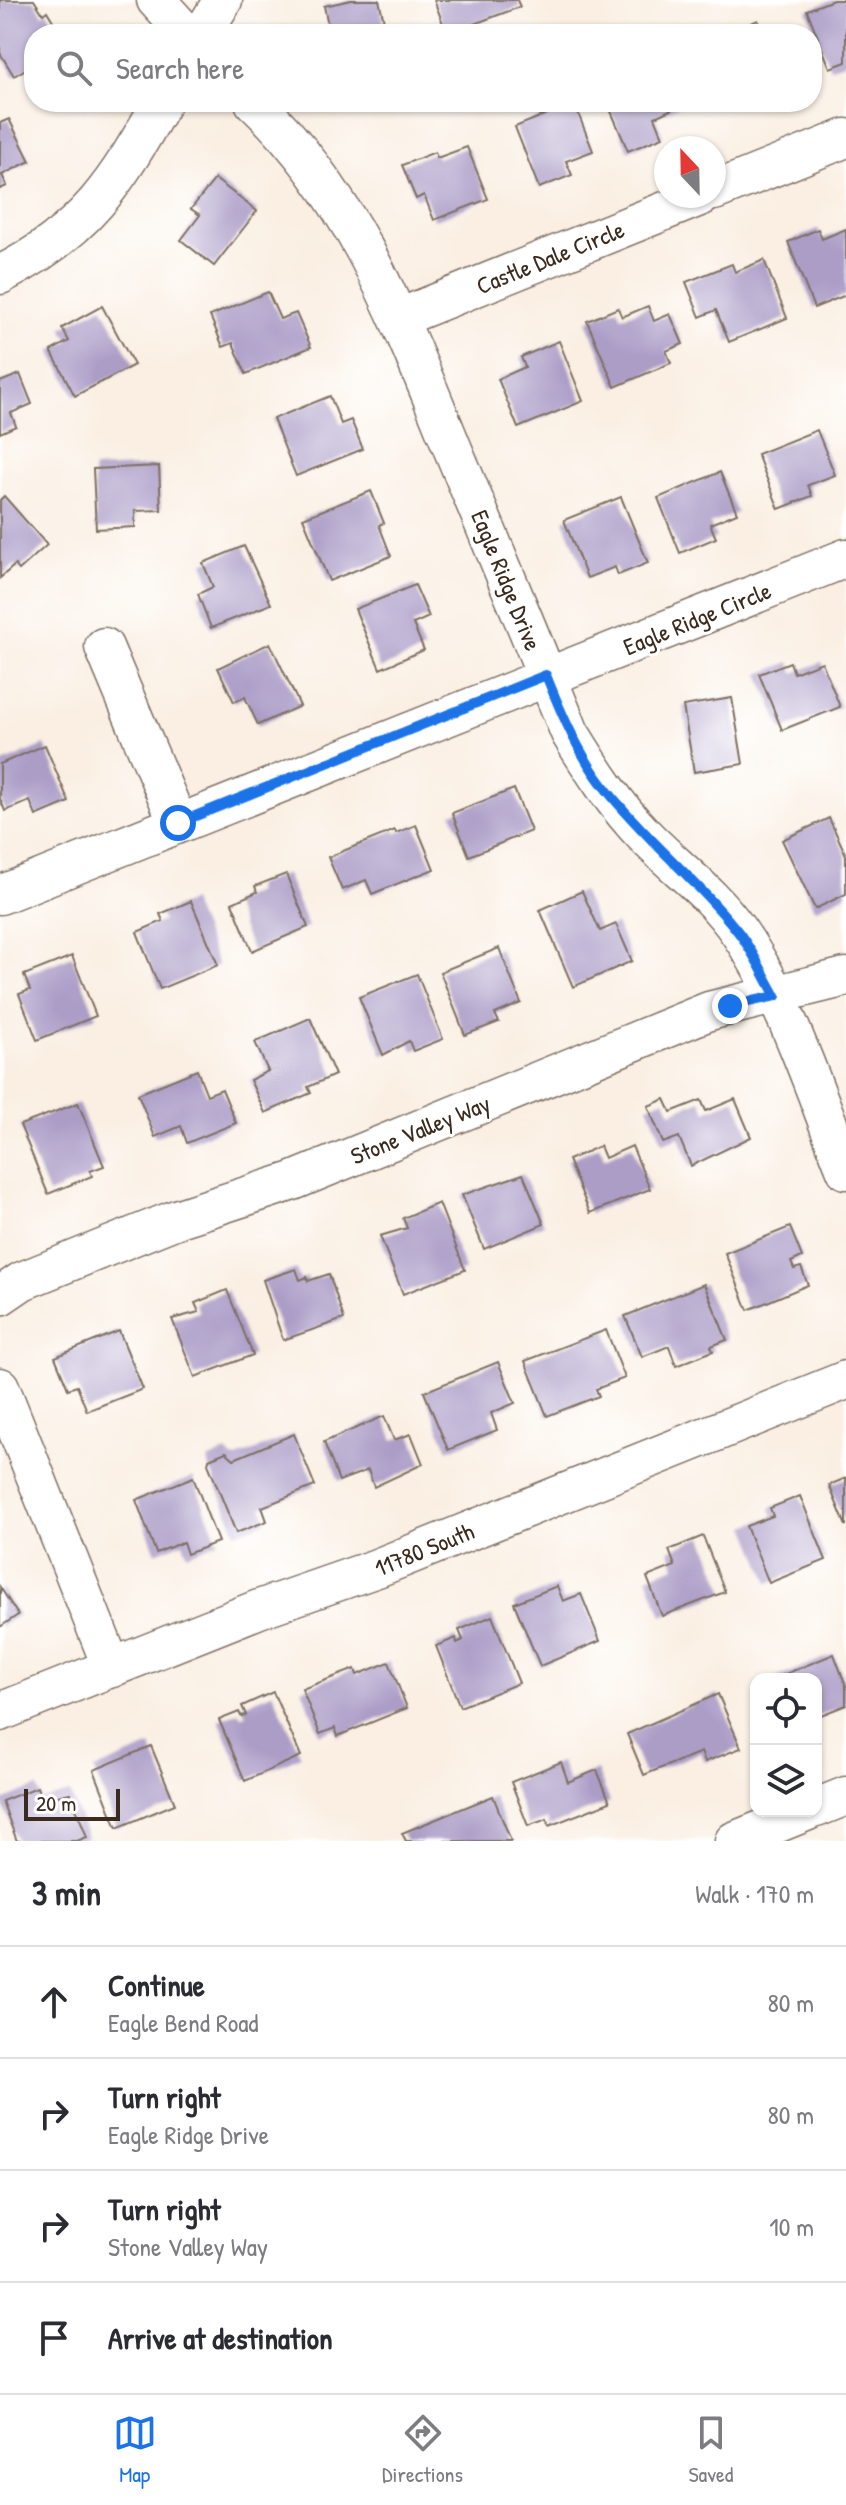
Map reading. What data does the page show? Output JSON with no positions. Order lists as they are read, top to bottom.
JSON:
{
  "streets": {
    "street": [
      "Castle Dale Circle",
      "Eagle Ridge Drive",
      "Eagle Ridge Circle",
      "Stone Valley Way",
      "11780 South"
    ]
  },
  "crossings": [
    ["Castle Dale Circle", "Eagle Ridge Drive"],
    ["Eagle Ridge Drive", "Eagle Ridge Circle"],
    ["Eagle Ridge Drive", "Stone Valley Way"]
  ],
  "scale_bar": "20 m",
  "north": "top",
  "page": {
    "search": "Search here",
    "scale": "20 m",
    "heading": ["3 min", "Walk · 170 m"],
    "list": [
      ["Continue", "Eagle Bend Road", "80 m"],
      ["Turn right", "Eagle Ridge Drive", "80 m"],
      ["Turn right", "Stone Valley Way", "10 m"],
      "Arrive at destination"
    ],
    "nav": ["Map", "Directions", "Saved"]
  }
}
